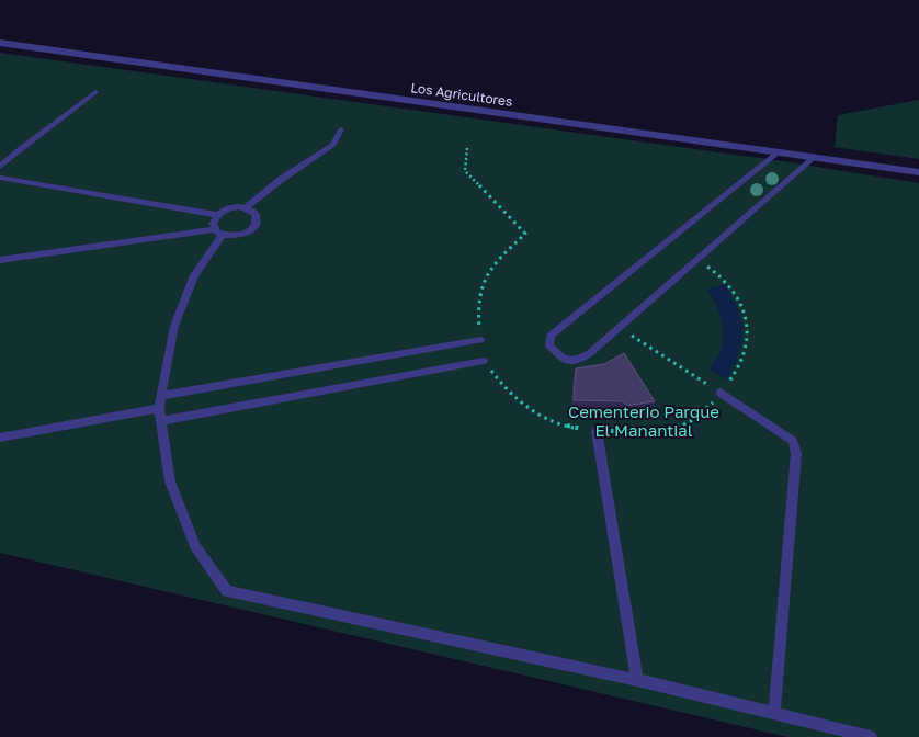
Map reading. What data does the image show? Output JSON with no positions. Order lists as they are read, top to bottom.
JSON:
{
  "streets": {
    "street": ["Los Agricultores"]
  },
  "parks": ["Cementerio Parque El Manantial"]
}
